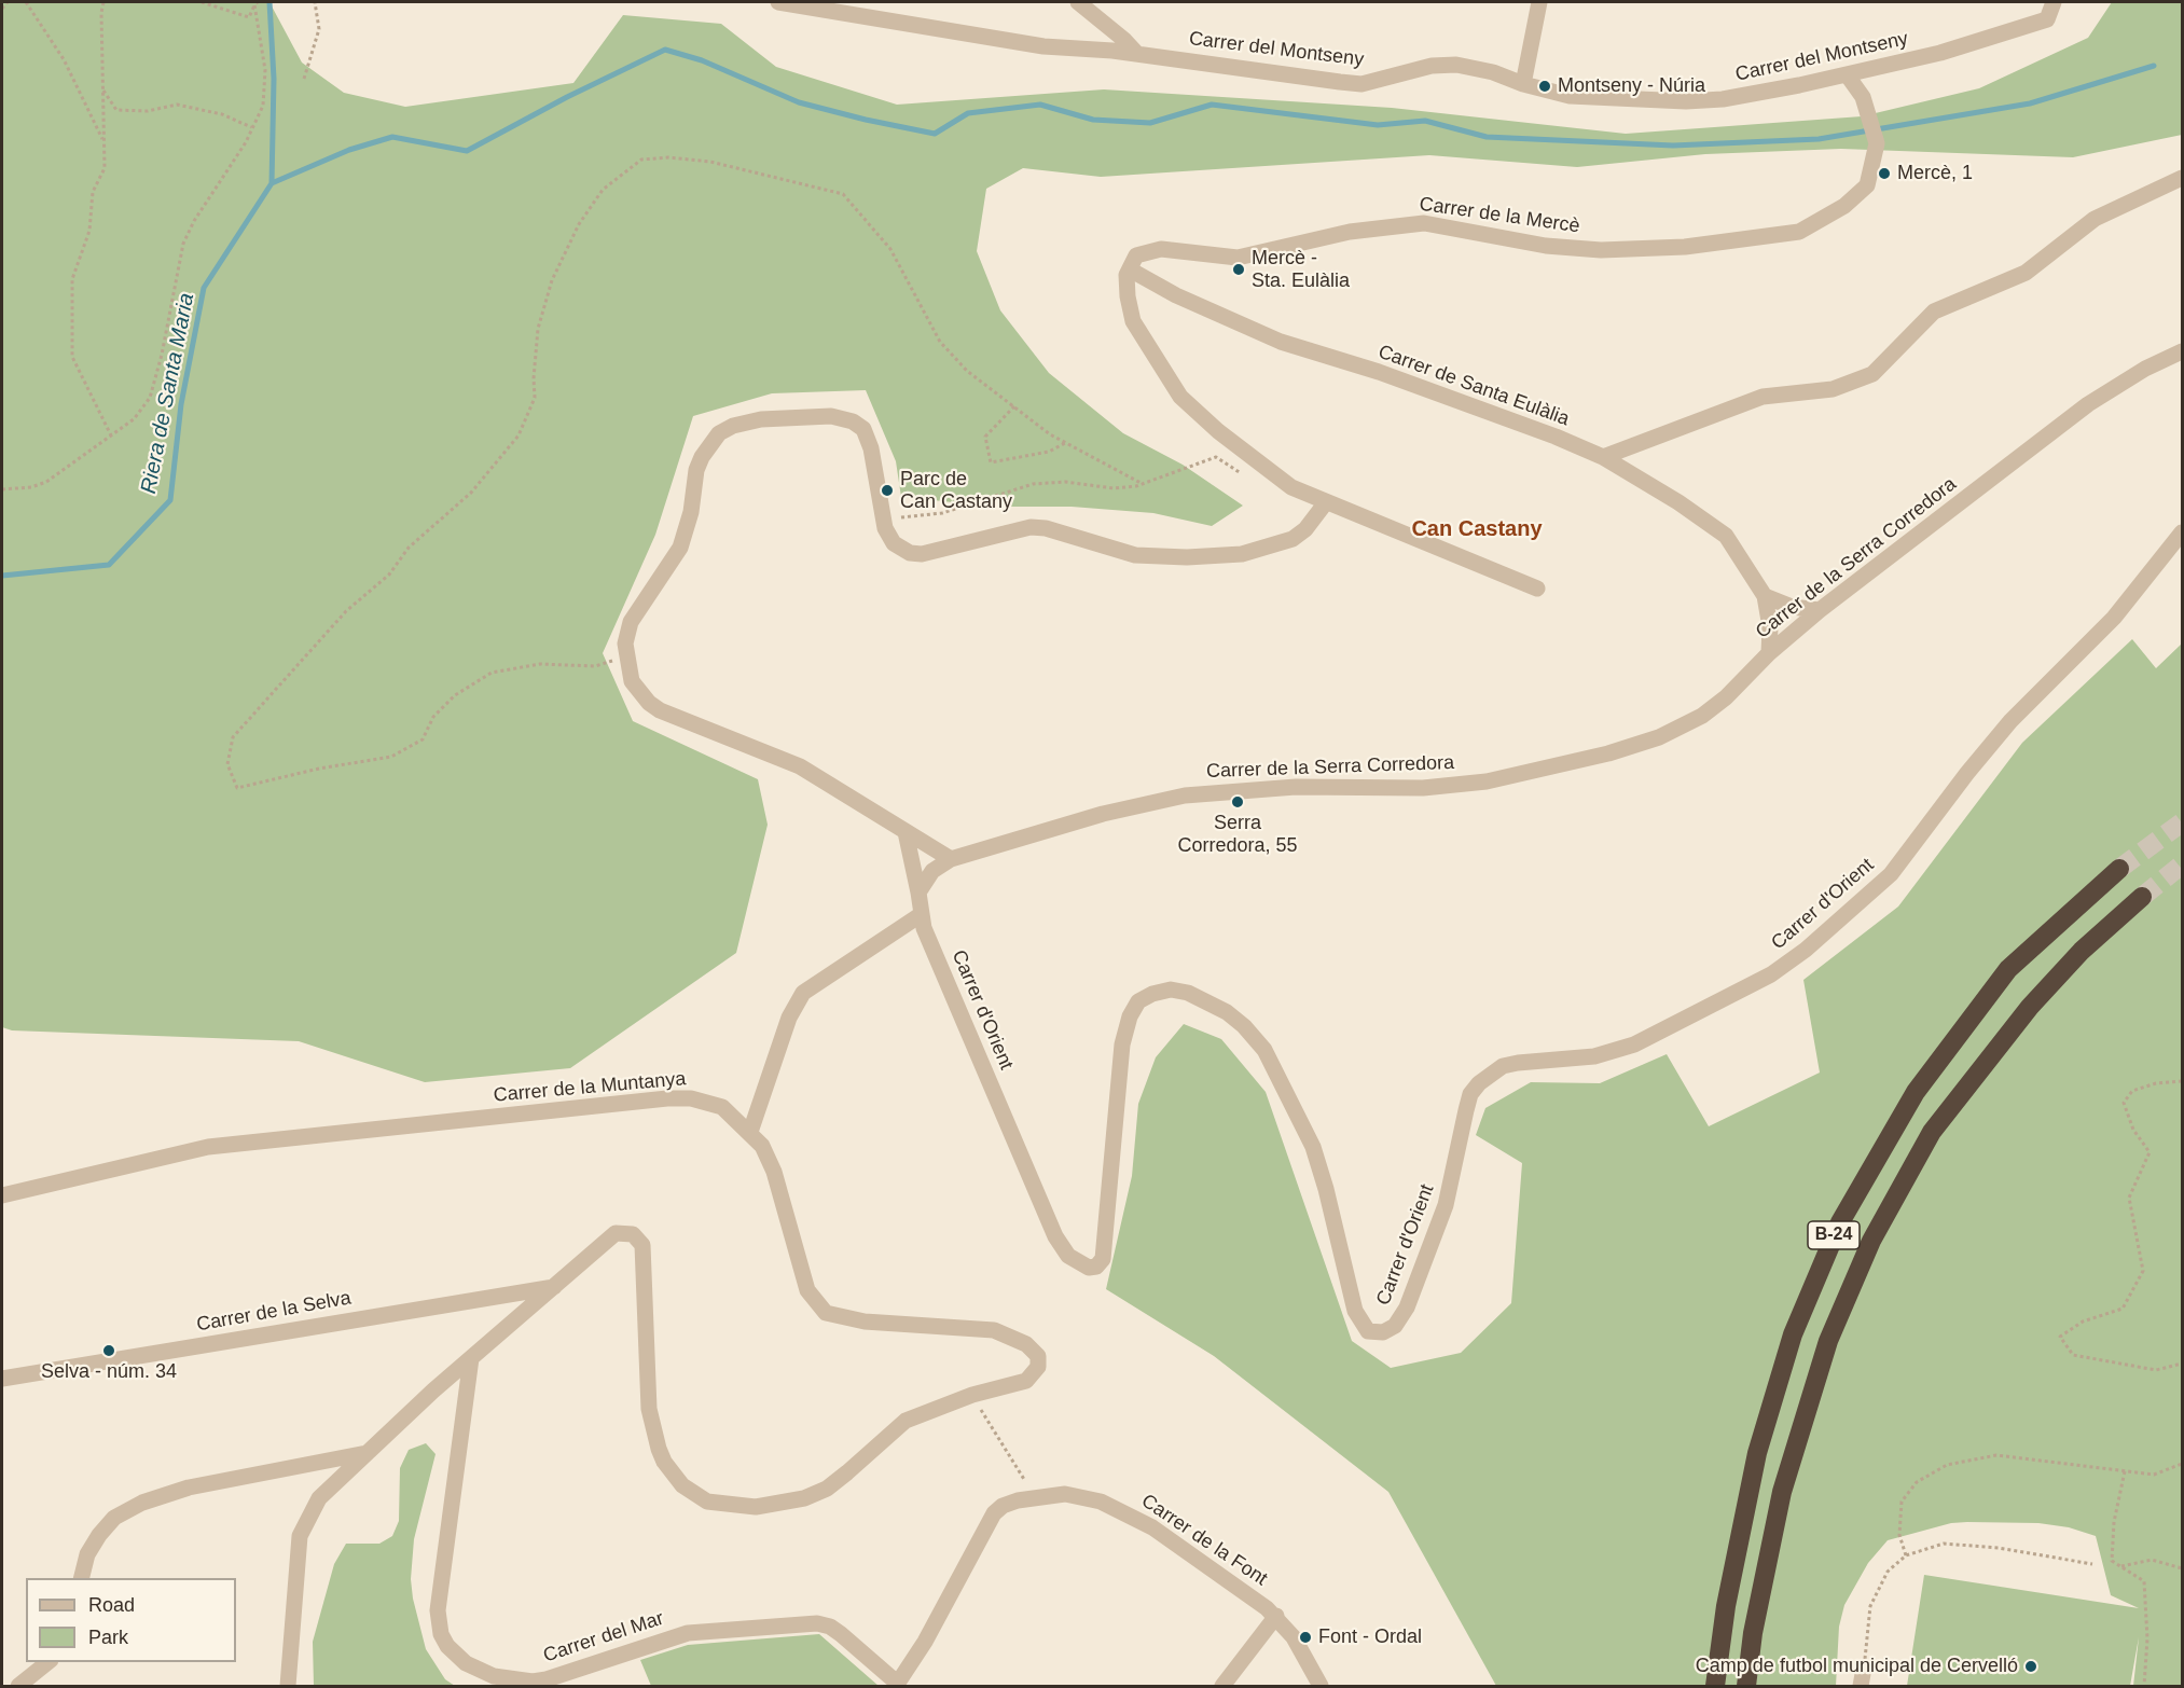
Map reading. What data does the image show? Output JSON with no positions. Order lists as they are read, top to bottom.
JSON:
{
  "streets": {
    "highway": ["B-24"],
    "street": [
      "Carrer del Montseny",
      "Carrer de la Mercè",
      "Carrer de Santa Eulàlia",
      "Carrer de la Serra Corredora",
      "Carrer d'Orient",
      "Carrer de la Muntanya",
      "Carrer de la Selva",
      "Carrer de la Font",
      "Carrer del Mar"
    ]
  },
  "crossings": [
    ["Carrer del Montseny", "Carrer de la Mercè"],
    ["Carrer de la Mercè", "Carrer de Santa Eulàlia"],
    ["Carrer de Santa Eulàlia", "Carrer de la Serra Corredora"],
    ["Carrer de la Muntanya", "Carrer de la Selva"],
    ["Carrer de la Muntanya", "Carrer del Mar"],
    ["Carrer de la Font", "Carrer del Mar"]
  ],
  "districts": ["Can Castany"],
  "water": ["Riera de Santa Maria"],
  "places": [
    "Montseny - Núria",
    "Mercè, 1",
    "Mercè - Sta. Eulàlia",
    "Parc de Can Castany",
    "Serra Corredora, 55",
    "Selva - núm. 34",
    "Font - Ordal",
    "Camp de futbol municipal de Cervelló"
  ],
  "legend": ["Road", "Park"]
}
